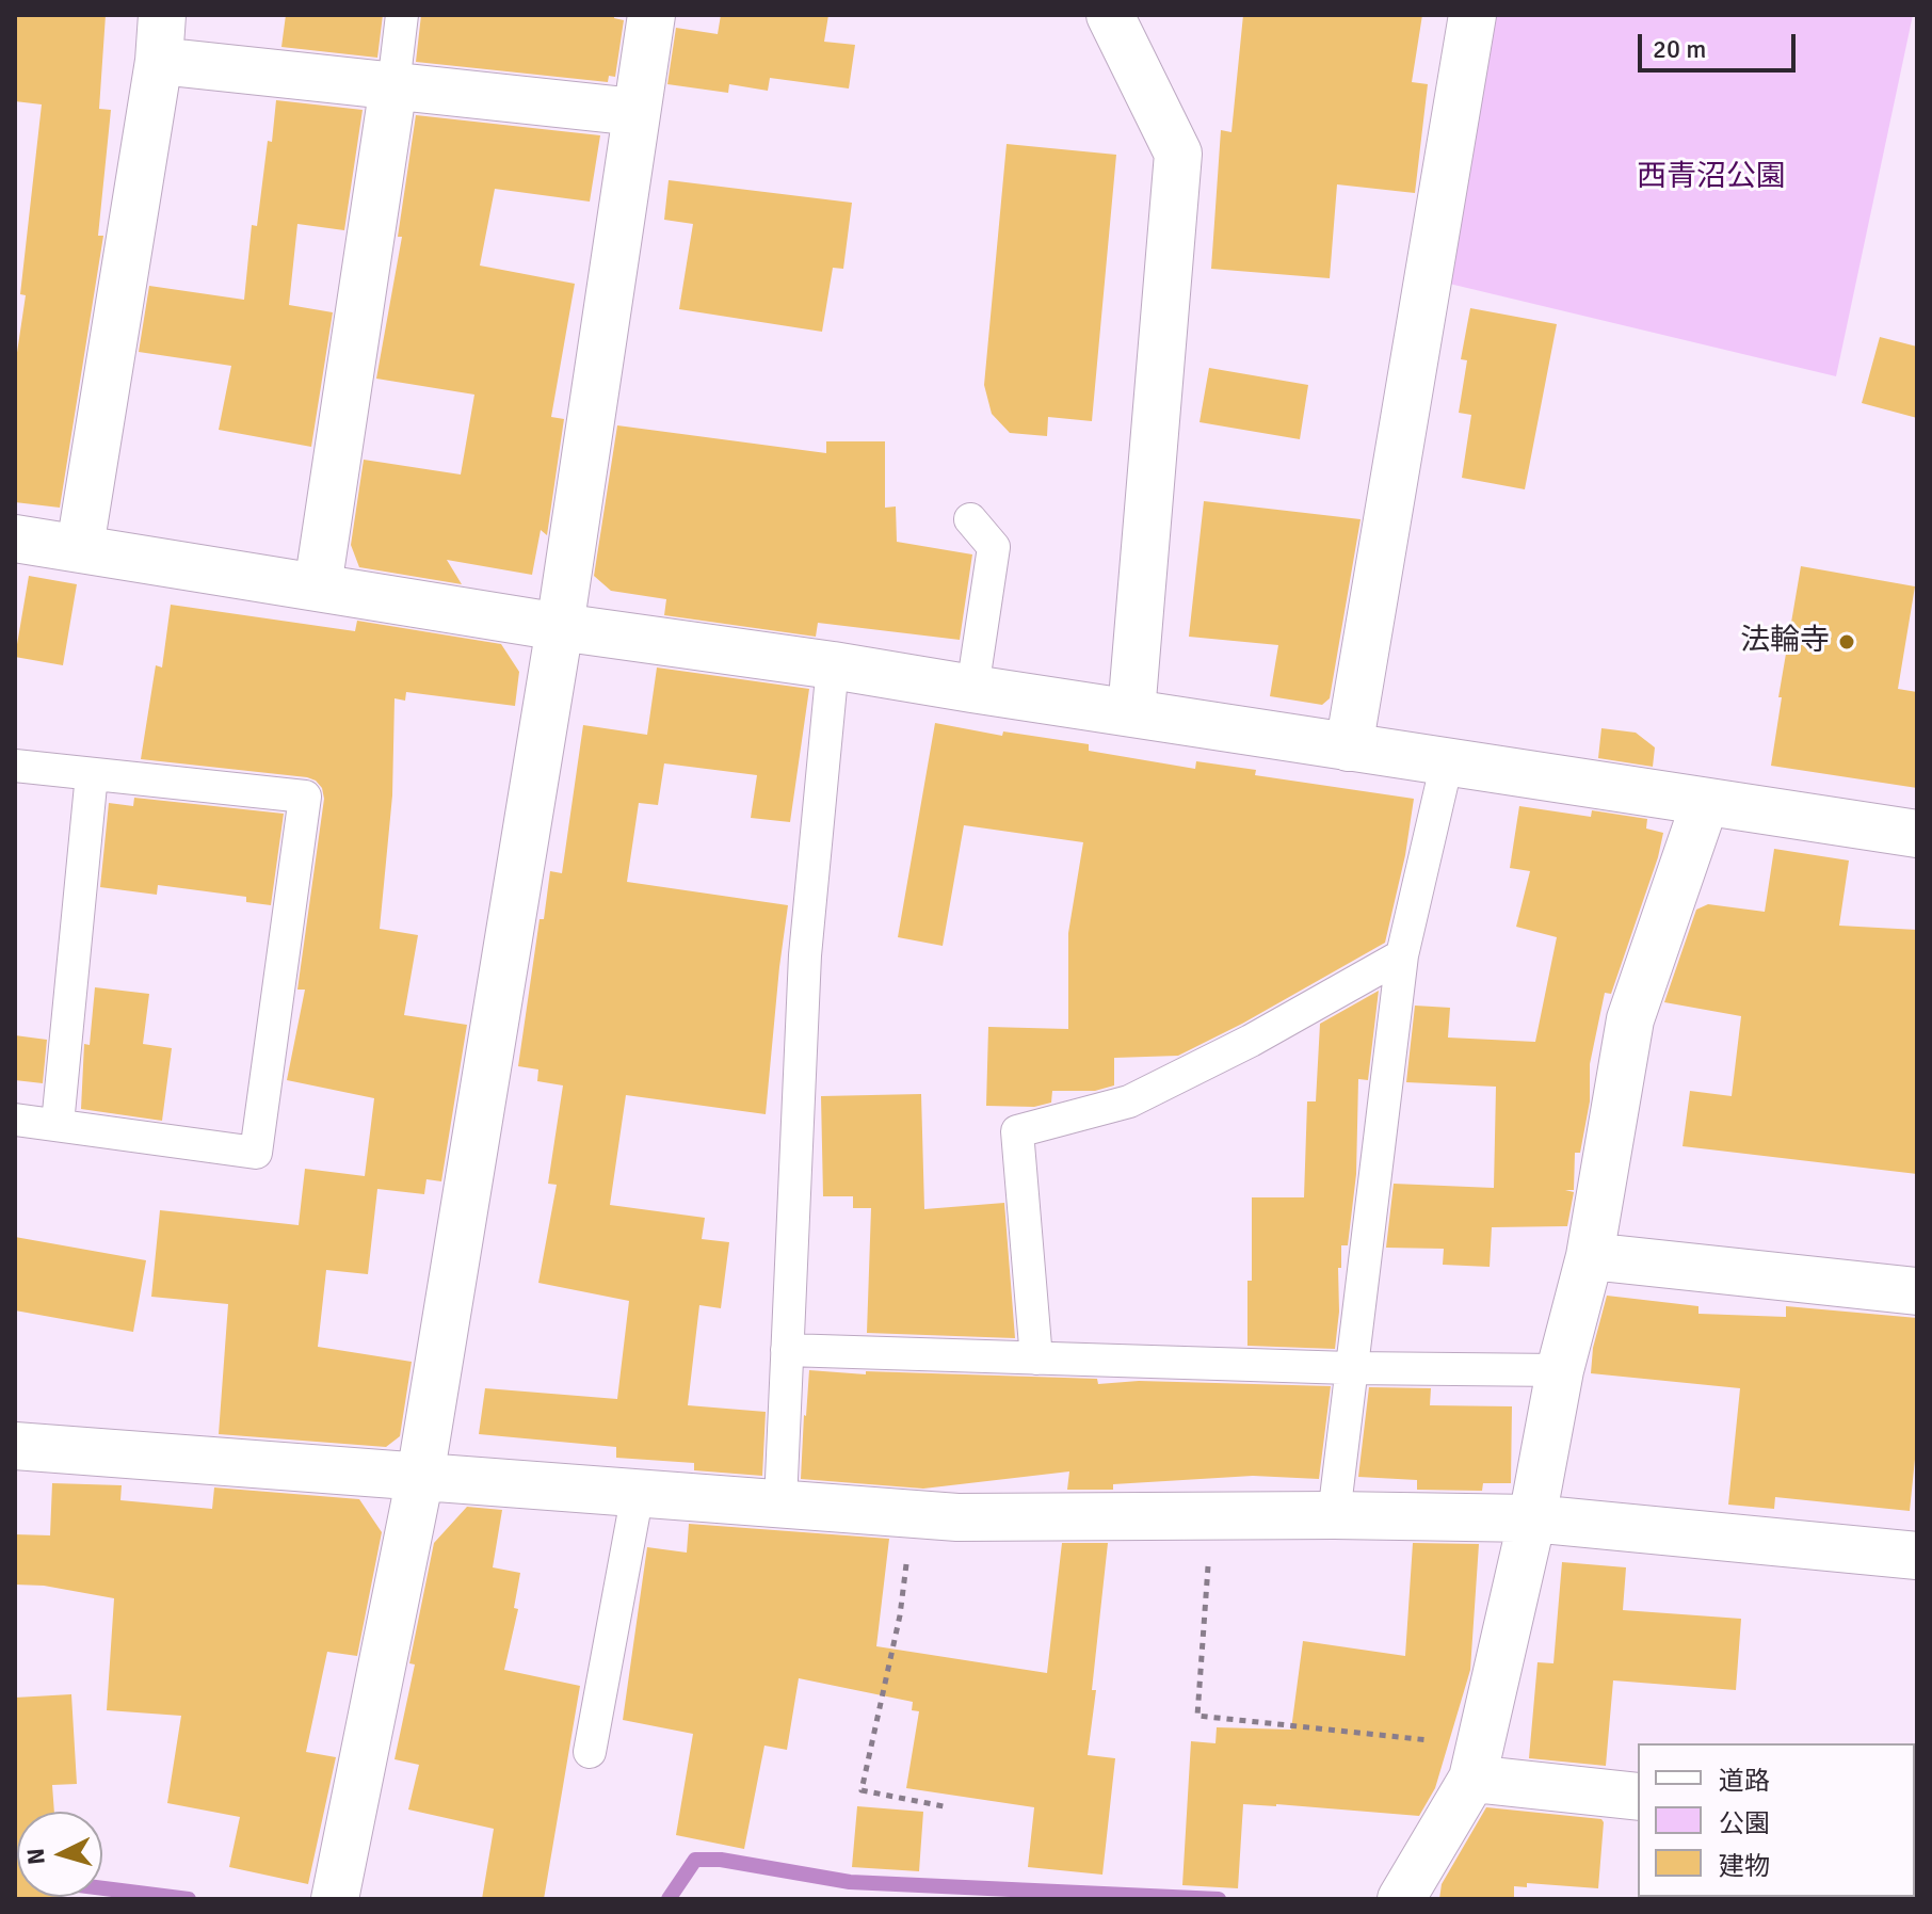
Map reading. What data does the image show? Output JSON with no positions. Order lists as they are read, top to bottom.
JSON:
{
  "parks": ["西青沼公園"],
  "places": ["法輪寺"],
  "legend": ["道路", "公園", "建物"],
  "scale_bar": "20 m",
  "north": "left"
}
